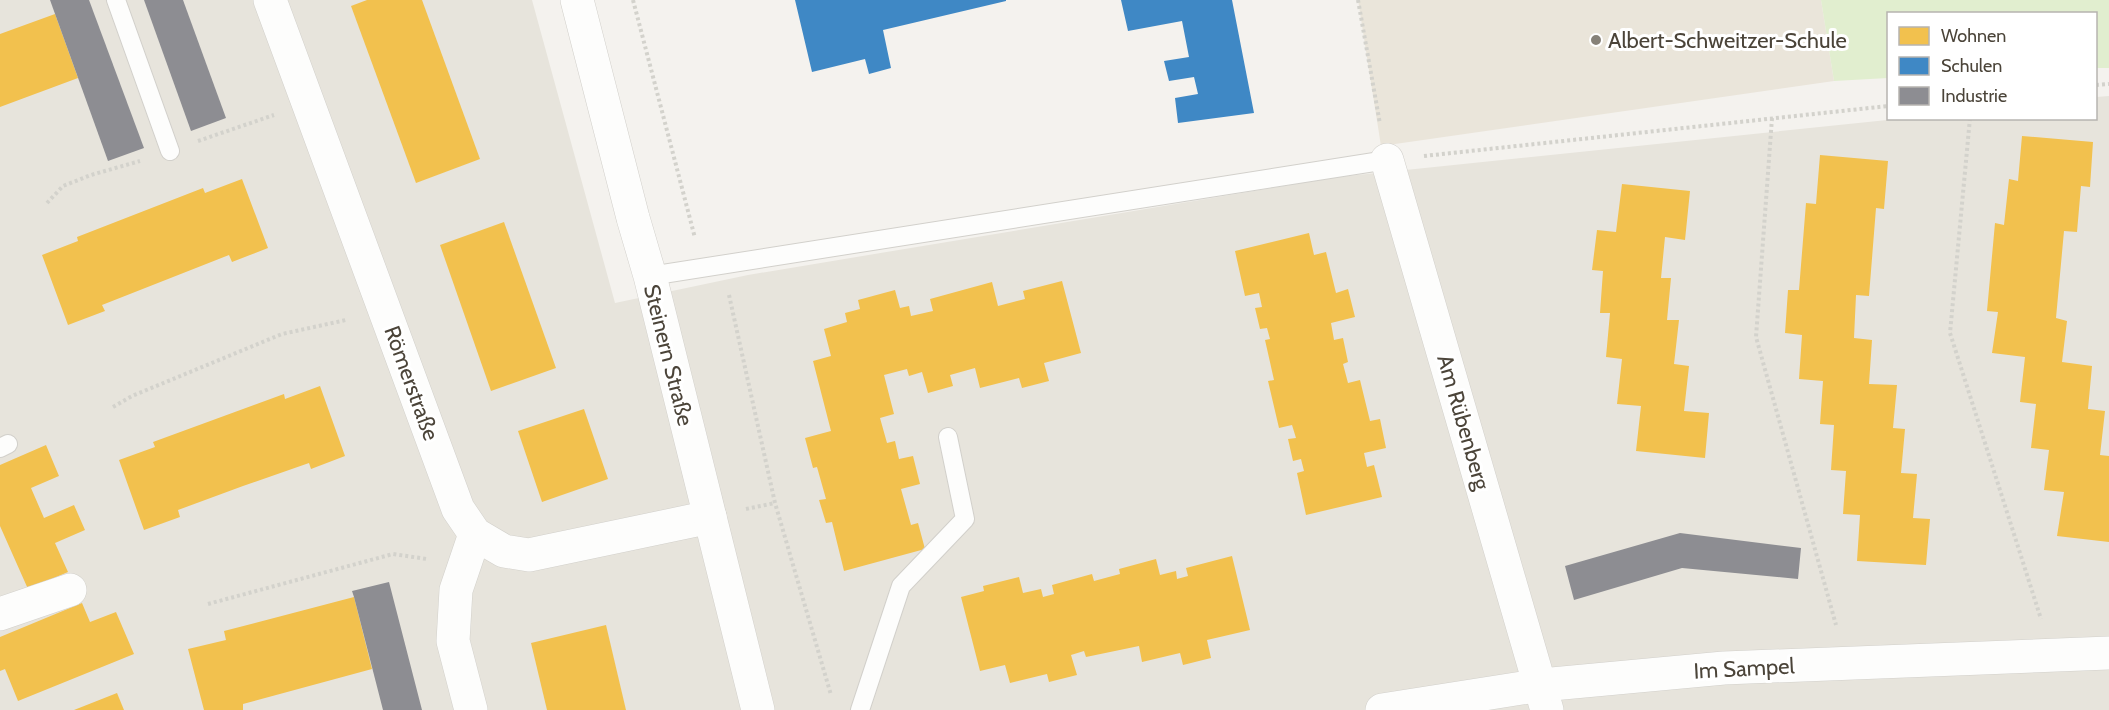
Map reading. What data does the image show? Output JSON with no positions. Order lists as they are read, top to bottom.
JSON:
{
  "streets": {
    "street": [
      "Steinern Straße",
      "Römerstraße",
      "Am Rübenberg",
      "Im Sampel"
    ]
  },
  "crossings": [
    ["Steinern Straße", "Römerstraße"],
    ["Am Rübenberg", "Im Sampel"]
  ],
  "places": ["Albert-Schweitzer-Schule"],
  "legend": ["Wohnen", "Schulen", "Industrie"]
}
